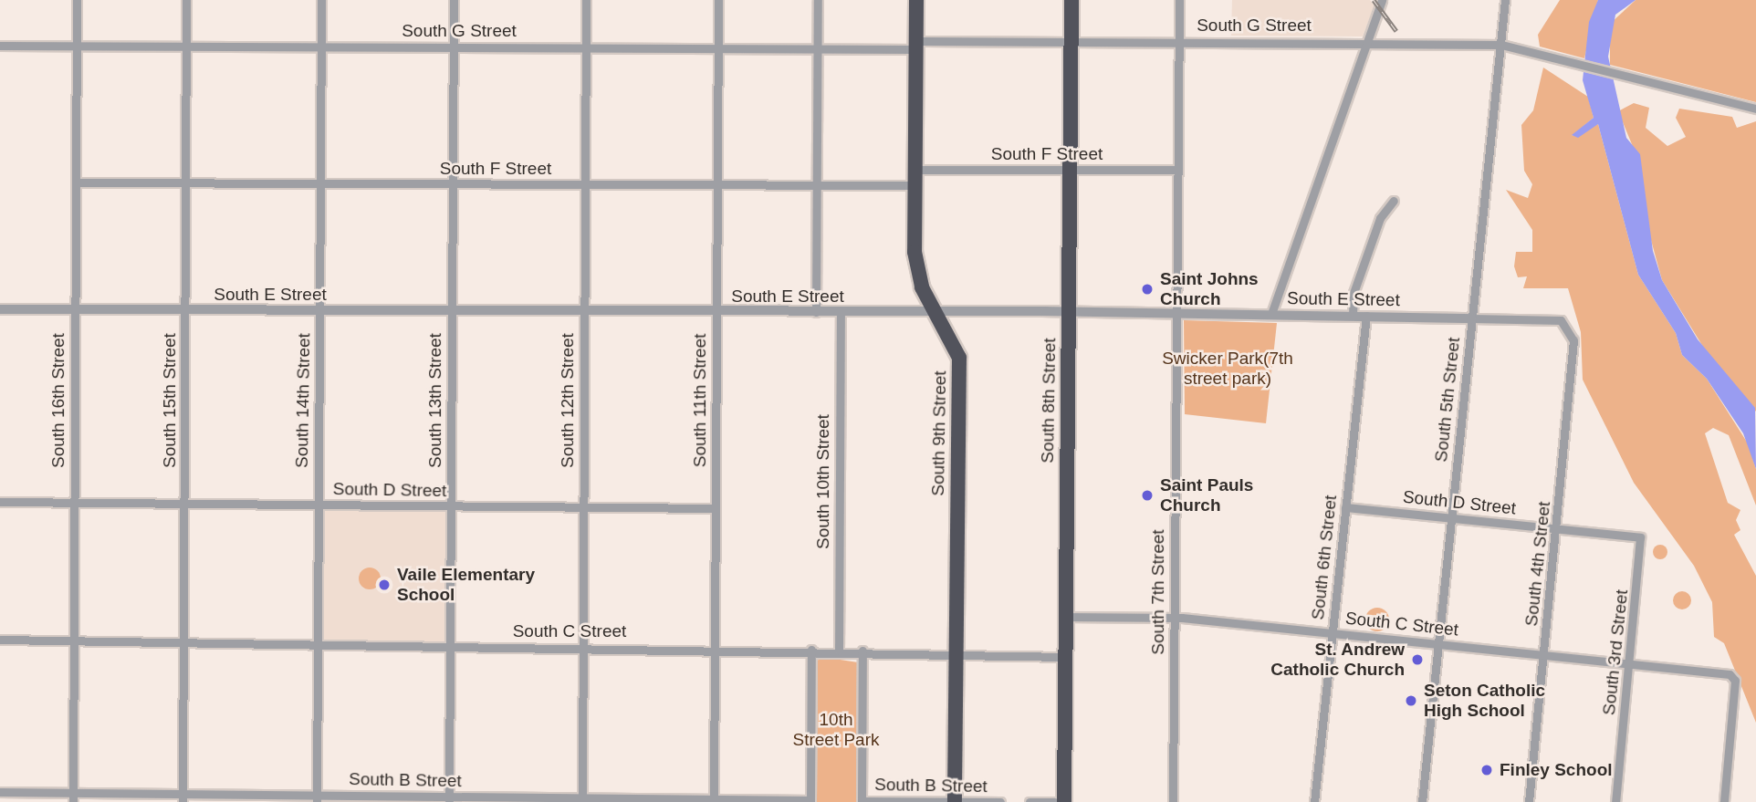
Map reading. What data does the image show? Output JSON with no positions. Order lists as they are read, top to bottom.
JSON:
{
  "streets": {
    "highway": ["South 8th Street", "South 9th Street"],
    "street": [
      "South G Street",
      "South F Street",
      "South E Street",
      "South 5th Street",
      "South 16th Street",
      "South 15th Street",
      "South 14th Street",
      "South 13th Street",
      "South 12th Street",
      "South 11th Street",
      "South 10th Street",
      "South D Street",
      "South 6th Street",
      "South 4th Street",
      "South 7th Street",
      "South C Street",
      "South 3rd Street",
      "South B Street"
    ]
  },
  "crossings": [
    ["South G Street", "South 5th Street"],
    ["South G Street", "South 16th Street"],
    ["South G Street", "South 15th Street"],
    ["South G Street", "South 14th Street"],
    ["South G Street", "South 13th Street"],
    ["South G Street", "South 12th Street"],
    ["South G Street", "South 11th Street"],
    ["South G Street", "South 8th Street"],
    ["South G Street", "South 9th Street"],
    ["South G Street", "South 7th Street"],
    ["South F Street", "South 16th Street"],
    ["South F Street", "South 15th Street"],
    ["South F Street", "South 14th Street"],
    ["South F Street", "South 13th Street"],
    ["South F Street", "South 12th Street"],
    ["South F Street", "South 11th Street"],
    ["South F Street", "South 8th Street"],
    ["South F Street", "South 9th Street"],
    ["South F Street", "South 7th Street"],
    ["South E Street", "South 5th Street"],
    ["South E Street", "South 16th Street"],
    ["South E Street", "South 15th Street"],
    ["South E Street", "South 14th Street"],
    ["South E Street", "South 13th Street"],
    ["South E Street", "South 12th Street"],
    ["South E Street", "South 11th Street"],
    ["South E Street", "South 8th Street"],
    ["South E Street", "South 9th Street"],
    ["South E Street", "South 10th Street"],
    ["South E Street", "South 6th Street"],
    ["South E Street", "South 4th Street"],
    ["South E Street", "South 7th Street"],
    ["South 5th Street", "South D Street"],
    ["South 5th Street", "South C Street"],
    ["South 16th Street", "South D Street"],
    ["South 16th Street", "South C Street"],
    ["South 16th Street", "South B Street"],
    ["South 15th Street", "South D Street"],
    ["South 15th Street", "South C Street"],
    ["South 15th Street", "South B Street"],
    ["South 14th Street", "South D Street"],
    ["South 14th Street", "South C Street"],
    ["South 14th Street", "South B Street"],
    ["South 13th Street", "South D Street"],
    ["South 13th Street", "South C Street"],
    ["South 13th Street", "South B Street"],
    ["South 12th Street", "South D Street"],
    ["South 12th Street", "South C Street"],
    ["South 12th Street", "South B Street"],
    ["South 11th Street", "South D Street"],
    ["South 11th Street", "South C Street"],
    ["South 11th Street", "South B Street"],
    ["South 8th Street", "South C Street"],
    ["South 9th Street", "South C Street"],
    ["South 9th Street", "South B Street"],
    ["South 10th Street", "South C Street"],
    ["South D Street", "South 6th Street"],
    ["South D Street", "South 4th Street"],
    ["South D Street", "South 3rd Street"],
    ["South 6th Street", "South C Street"],
    ["South 4th Street", "South C Street"],
    ["South 7th Street", "South C Street"],
    ["South C Street", "South 3rd Street"]
  ],
  "parks": ["Swicker Park(7th street park)", "10th Street Park"],
  "places": [
    "Saint Johns Church",
    "Saint Pauls Church",
    "Vaile Elementary School",
    "St. Andrew Catholic Church",
    "Seton Catholic High School",
    "Finley School"
  ]
}
